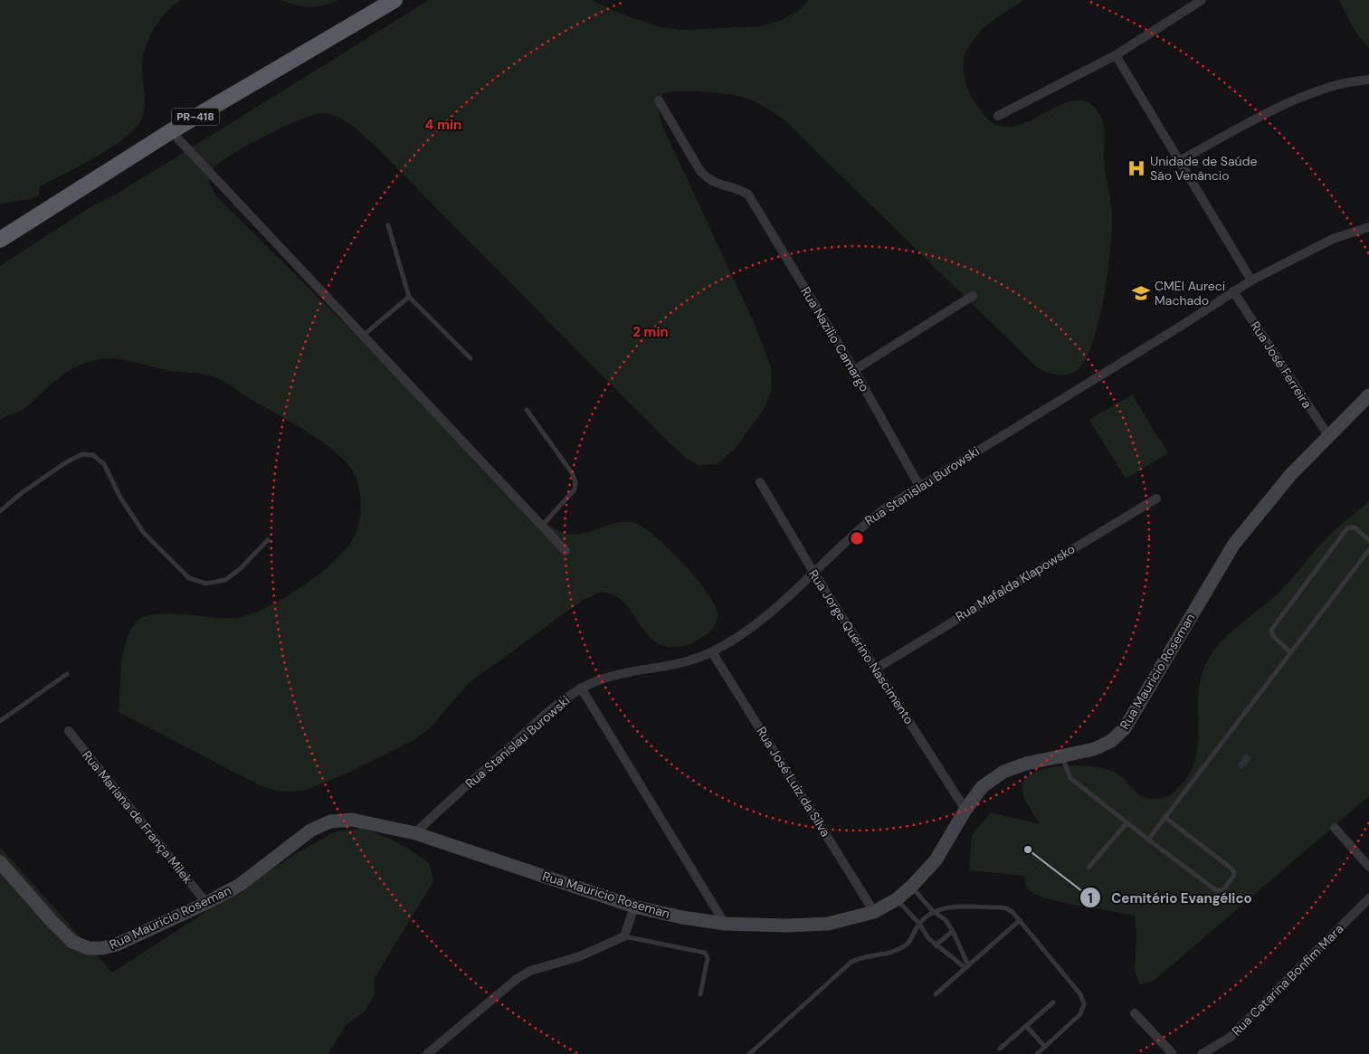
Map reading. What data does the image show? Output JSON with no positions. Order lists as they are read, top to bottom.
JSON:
{
  "streets": {
    "highway": ["PR-418"],
    "main road": ["Rua Mauricio Roseman"],
    "street": [
      "Rua Nazilio Camargo",
      "Rua José Ferreira",
      "Rua Stanislau Burowski",
      "Rua Mafalda Klapowsko",
      "Rua Jorge Querino Nascimento",
      "Rua José Luiz da Silva",
      "Rua Mariana de França Milek",
      "Rua Catarina Bonfim Mara"
    ]
  },
  "crossings": [
    ["Rua Nazilio Camargo", "Rua Stanislau Burowski"],
    ["Rua José Ferreira", "Rua Stanislau Burowski"],
    ["Rua José Ferreira", "Rua Mauricio Roseman"],
    ["Rua Stanislau Burowski", "Rua Jorge Querino Nascimento"],
    ["Rua Stanislau Burowski", "Rua Mauricio Roseman"],
    ["Rua Stanislau Burowski", "Rua José Luiz da Silva"],
    ["Rua Mafalda Klapowsko", "Rua Jorge Querino Nascimento"],
    ["Rua Jorge Querino Nascimento", "Rua Mauricio Roseman"],
    ["Rua Mauricio Roseman", "Rua José Luiz da Silva"],
    ["Rua Mauricio Roseman", "Rua Mariana de França Milek"]
  ],
  "places": {
    "hospital": ["Unidade de Saúde São Venâncio"],
    "school or university": ["CMEI Aureci Machado"],
    "other": ["Cemitério Evangélico"]
  },
  "rings": ["4 min", "2 min"]
}
